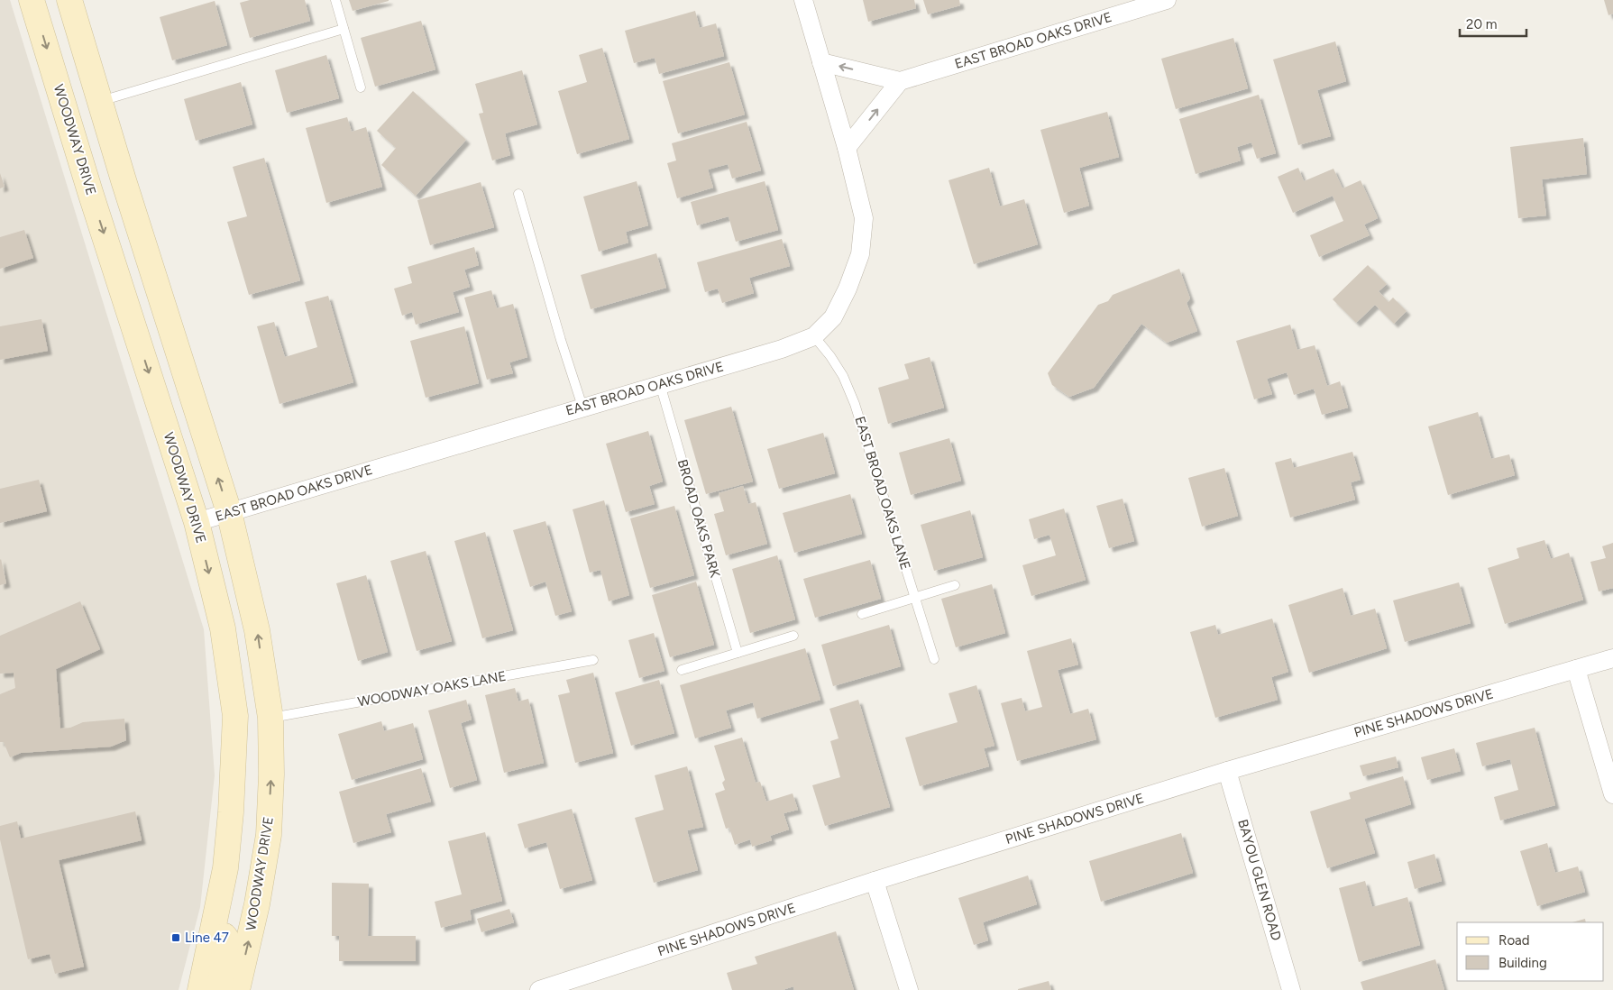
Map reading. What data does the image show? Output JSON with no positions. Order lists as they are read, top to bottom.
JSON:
{
  "streets": {
    "main road": ["WOODWAY DRIVE"],
    "street": ["EAST BROAD OAKS DRIVE", "PINE SHADOWS DRIVE", "BAYOU GLEN ROAD"],
    "lane": ["EAST BROAD OAKS LANE", "BROAD OAKS PARK", "WOODWAY OAKS LANE"]
  },
  "crossings": [
    ["EAST BROAD OAKS DRIVE", "WOODWAY DRIVE"],
    ["EAST BROAD OAKS DRIVE", "EAST BROAD OAKS LANE"],
    ["EAST BROAD OAKS DRIVE", "BROAD OAKS PARK"],
    ["WOODWAY DRIVE", "WOODWAY OAKS LANE"],
    ["PINE SHADOWS DRIVE", "BAYOU GLEN ROAD"]
  ],
  "places": {
    "transit": ["Line 47"]
  },
  "legend": ["Road", "Building"],
  "scale_bar": "20 m"
}
